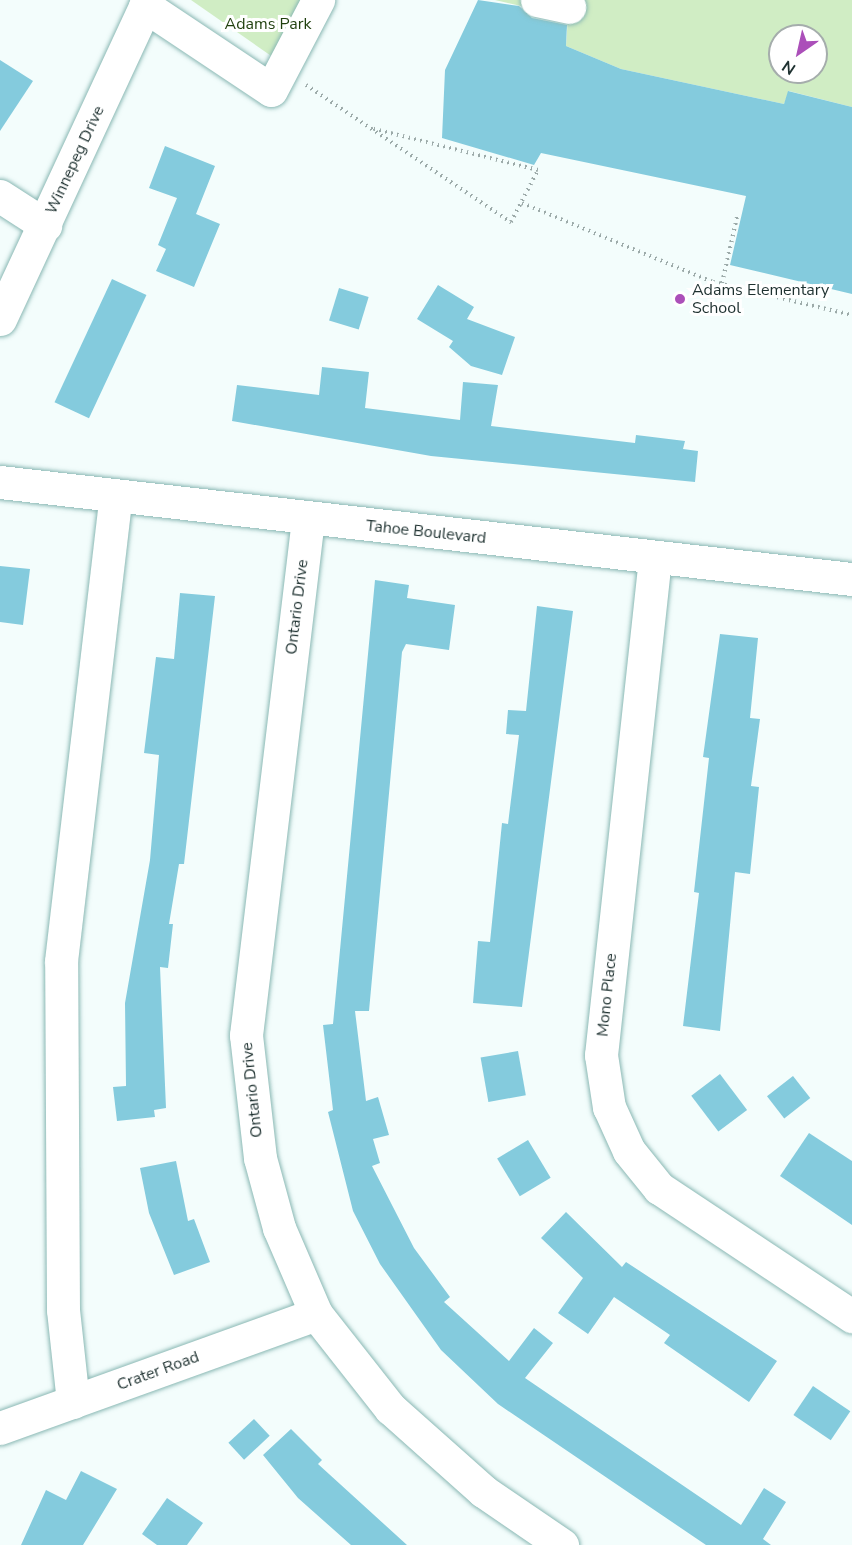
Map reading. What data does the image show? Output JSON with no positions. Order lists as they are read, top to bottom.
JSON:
{
  "streets": {
    "street": [
      "Winnepeg Drive",
      "Tahoe Boulevard",
      "Ontario Drive",
      "Mono Place",
      "Crater Road"
    ]
  },
  "crossings": [
    ["Tahoe Boulevard", "Ontario Drive"],
    ["Tahoe Boulevard", "Mono Place"],
    ["Ontario Drive", "Crater Road"]
  ],
  "parks": ["Adams Park"],
  "places": ["Adams Elementary School"],
  "north": "bottom left"
}
